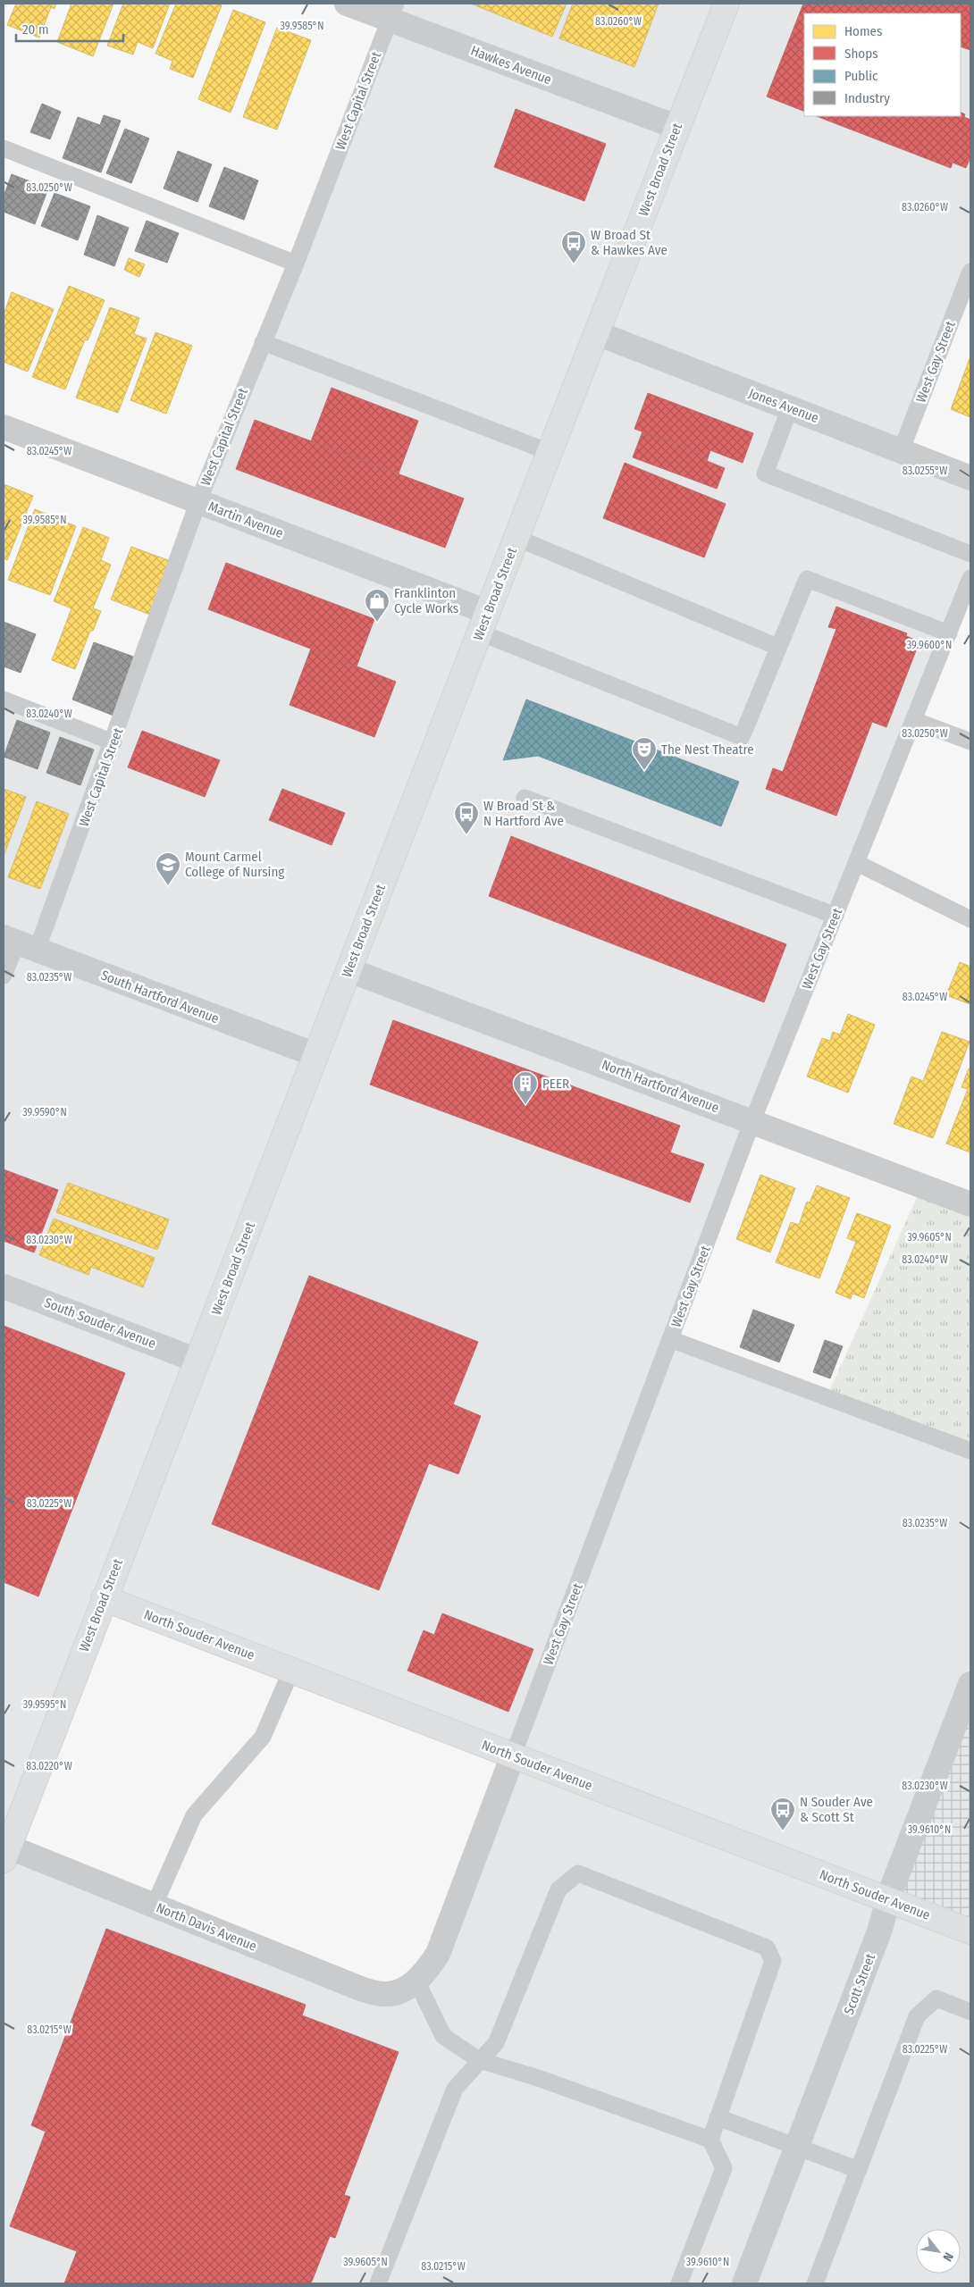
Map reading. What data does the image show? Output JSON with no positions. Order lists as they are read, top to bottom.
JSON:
{
  "streets": {
    "main road": ["West Broad Street", "North Souder Avenue"],
    "street": [
      "Hawkes Avenue",
      "West Gay Street",
      "Jones Avenue",
      "Martin Avenue",
      "South Hartford Avenue",
      "North Hartford Avenue",
      "South Souder Avenue",
      "North Davis Avenue",
      "Scott Street"
    ],
    "lane": ["West Capital Street"]
  },
  "crossings": [
    ["Hawkes Avenue", "West Capital Street"],
    ["Hawkes Avenue", "West Broad Street"],
    ["West Capital Street", "Martin Avenue"],
    ["West Capital Street", "South Hartford Avenue"],
    ["West Broad Street", "Jones Avenue"],
    ["West Broad Street", "Martin Avenue"],
    ["West Broad Street", "South Hartford Avenue"],
    ["West Broad Street", "North Hartford Avenue"],
    ["West Broad Street", "South Souder Avenue"],
    ["West Broad Street", "North Souder Avenue"],
    ["West Broad Street", "North Davis Avenue"],
    ["West Gay Street", "Jones Avenue"],
    ["West Gay Street", "North Hartford Avenue"],
    ["West Gay Street", "North Souder Avenue"],
    ["West Gay Street", "North Davis Avenue"],
    ["North Souder Avenue", "Scott Street"]
  ],
  "places": {
    "bus stop": ["W Broad St & Hawkes Ave", "W Broad St & N Hartford Ave", "N Souder Ave & Scott St"],
    "shop": ["Franklinton Cycle Works"],
    "theatre": ["The Nest Theatre"],
    "school or university": ["Mount Carmel College of Nursing"],
    "building": ["PEER"]
  },
  "legend": [
    "Homes",
    "Shops",
    "Public",
    "Industry"
  ],
  "scale_bar": "20 m",
  "north": "bottom right",
  "coordinates": [
    "83.0260°W",
    "39.9585°N",
    "83.0250°W",
    "83.0245°W",
    "83.0255°W",
    "39.9600°N",
    "83.0240°W",
    "83.0235°W",
    "39.9590°N",
    "39.9605°N",
    "83.0230°W",
    "83.0225°W",
    "39.9595°N",
    "83.0220°W",
    "39.9610°N",
    "83.0215°W"
  ]
}
